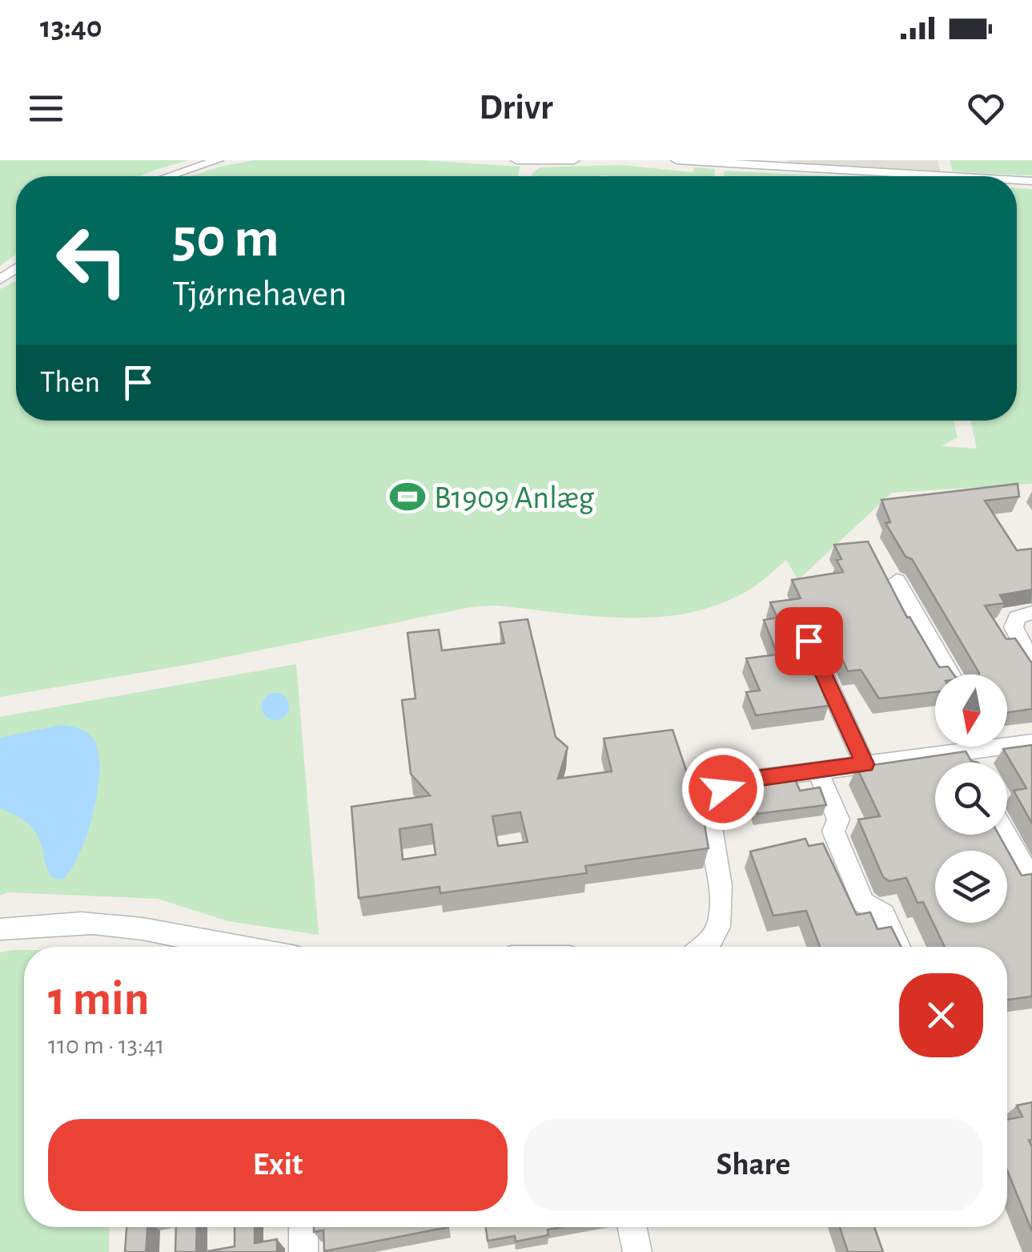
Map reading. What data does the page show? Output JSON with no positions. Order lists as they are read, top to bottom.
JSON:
{
  "places": {
    "sports": ["B1909 Anlæg"]
  },
  "north": "bottom",
  "page": {
    "status": "13:40",
    "header": "Drivr",
    "turn": ["50 m", "Tjørnehaven"],
    "then": "Then",
    "heading": ["1 min", "110 m · 13:41"],
    "buttons": ["Exit", "Share"]
  }
}
